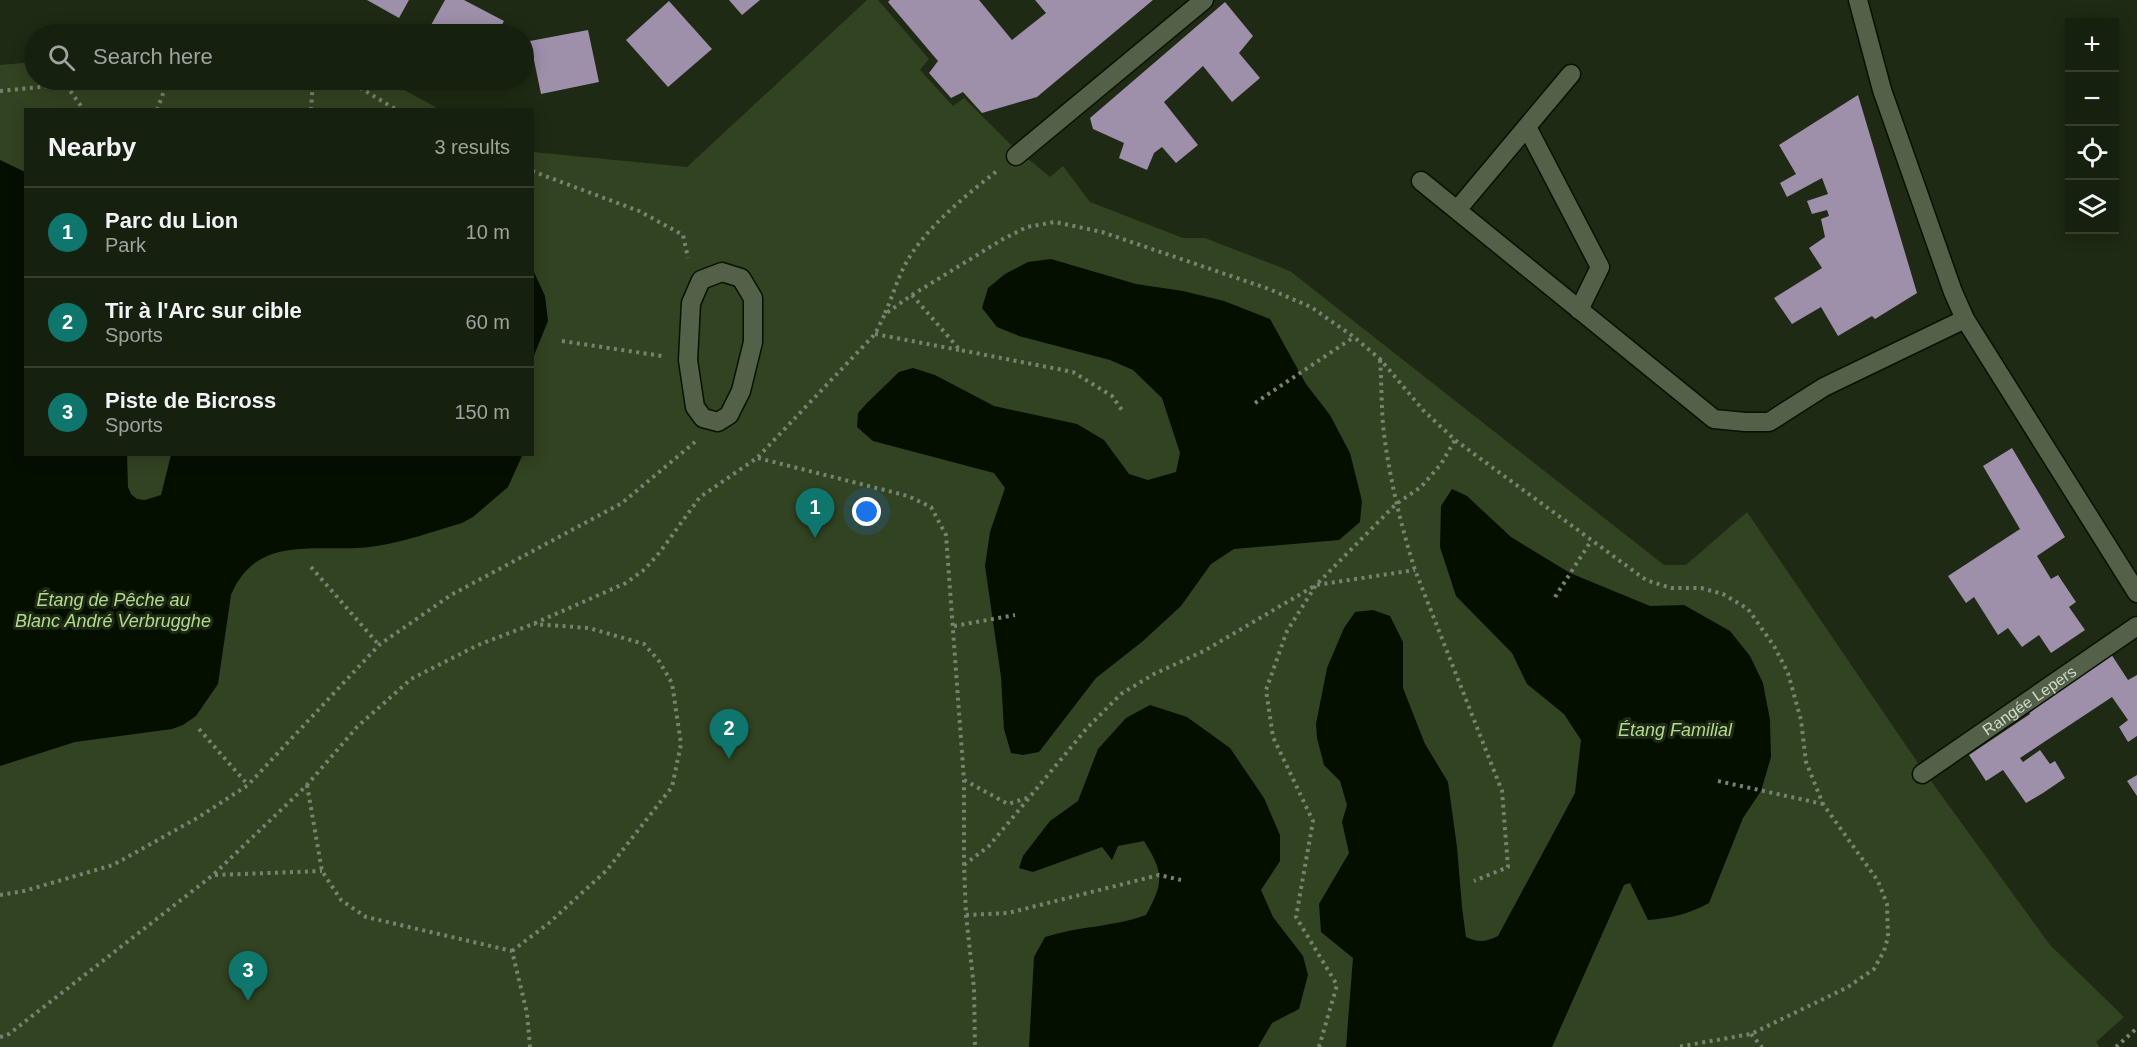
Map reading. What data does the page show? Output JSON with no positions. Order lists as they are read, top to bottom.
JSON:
{
  "streets": {
    "street": ["Rangée Lepers"]
  },
  "water": ["Étang de Pêche au Blanc André Verbrugghe", "Étang Familial"],
  "page": {
    "map_buttons": ["+", "−"],
    "search": "Search here",
    "heading": ["Nearby", "3 results"],
    "list": [
      {
        "mark": "1",
        "name": "Parc du Lion",
        "note": "Park",
        "value": "10 m"
      },
      {
        "mark": "2",
        "name": "Tir à l'Arc sur cible",
        "note": "Sports",
        "value": "60 m"
      },
      {
        "mark": "3",
        "name": "Piste de Bicross",
        "note": "Sports",
        "value": "150 m"
      }
    ],
    "pins": ["1", "2", "3"]
  }
}
